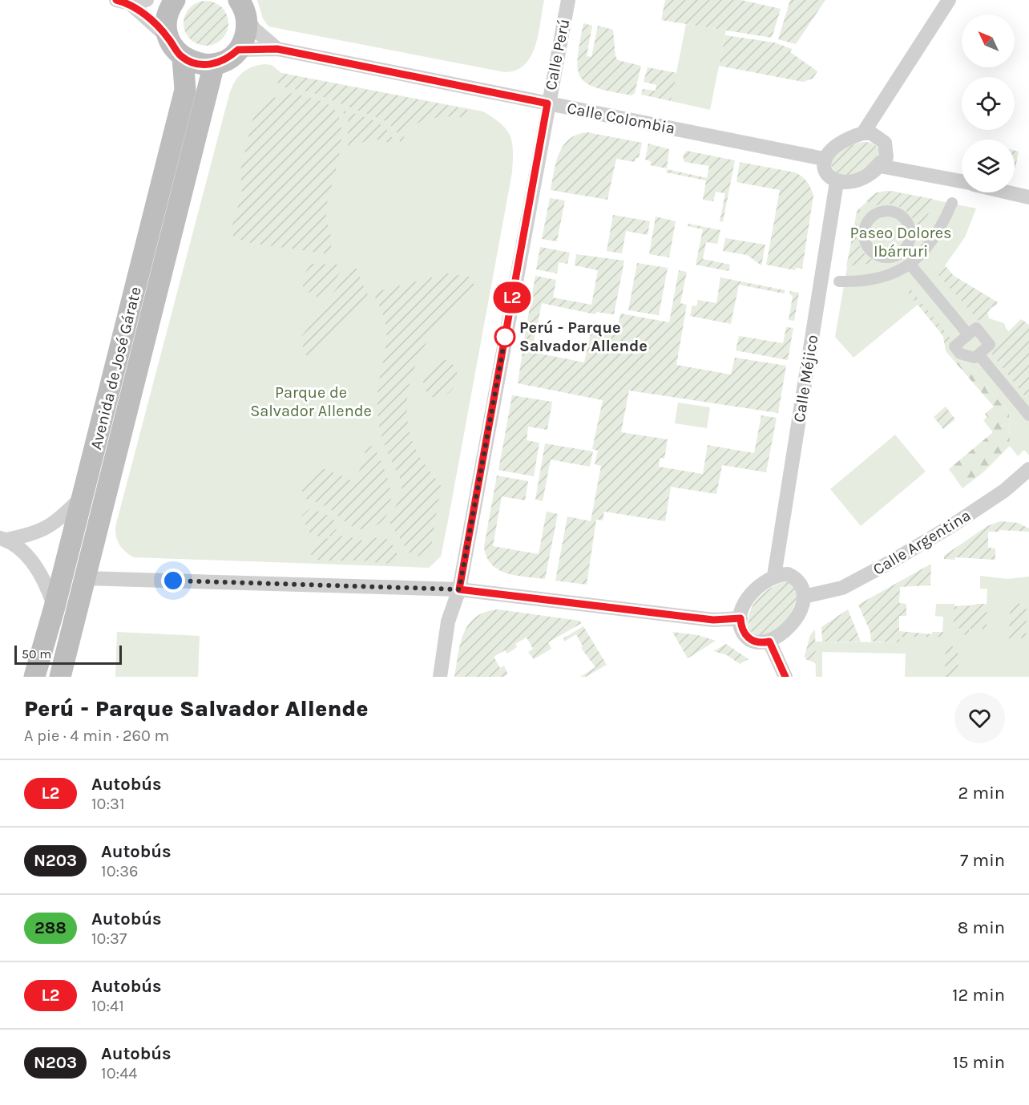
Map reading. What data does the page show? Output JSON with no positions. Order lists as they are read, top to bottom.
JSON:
{
  "streets": {
    "main road": ["Avenida de José Gárate"],
    "street": [
      "Calle Perú",
      "Calle Colombia",
      "Calle Méjico",
      "Calle Argentina"
    ]
  },
  "crossings": [
    ["Calle Perú", "Calle Colombia"],
    ["Calle Colombia", "Calle Méjico"],
    ["Calle Méjico", "Calle Argentina"]
  ],
  "parks": ["Paseo Dolores Ibárruri", "Parque de Salvador Allende"],
  "places": ["Perú - Parque Salvador Allende"],
  "lines": ["bus line L2"],
  "scale_bar": "50 m",
  "north": "top left",
  "page": {
    "on_map": "L2",
    "scale": "50 m",
    "heading": ["Perú - Parque Salvador Allende", "A pie · 4 min · 260 m"],
    "list": [
      {
        "mark": "L2",
        "name": "Autobús",
        "note": "10:31",
        "value": "2 min"
      },
      {
        "mark": "N203",
        "name": "Autobús",
        "note": "10:36",
        "value": "7 min"
      },
      {
        "mark": "288",
        "name": "Autobús",
        "note": "10:37",
        "value": "8 min"
      },
      {
        "mark": "L2",
        "name": "Autobús",
        "note": "10:41",
        "value": "12 min"
      },
      {
        "mark": "N203",
        "name": "Autobús",
        "note": "10:44",
        "value": "15 min"
      }
    ]
  }
}
